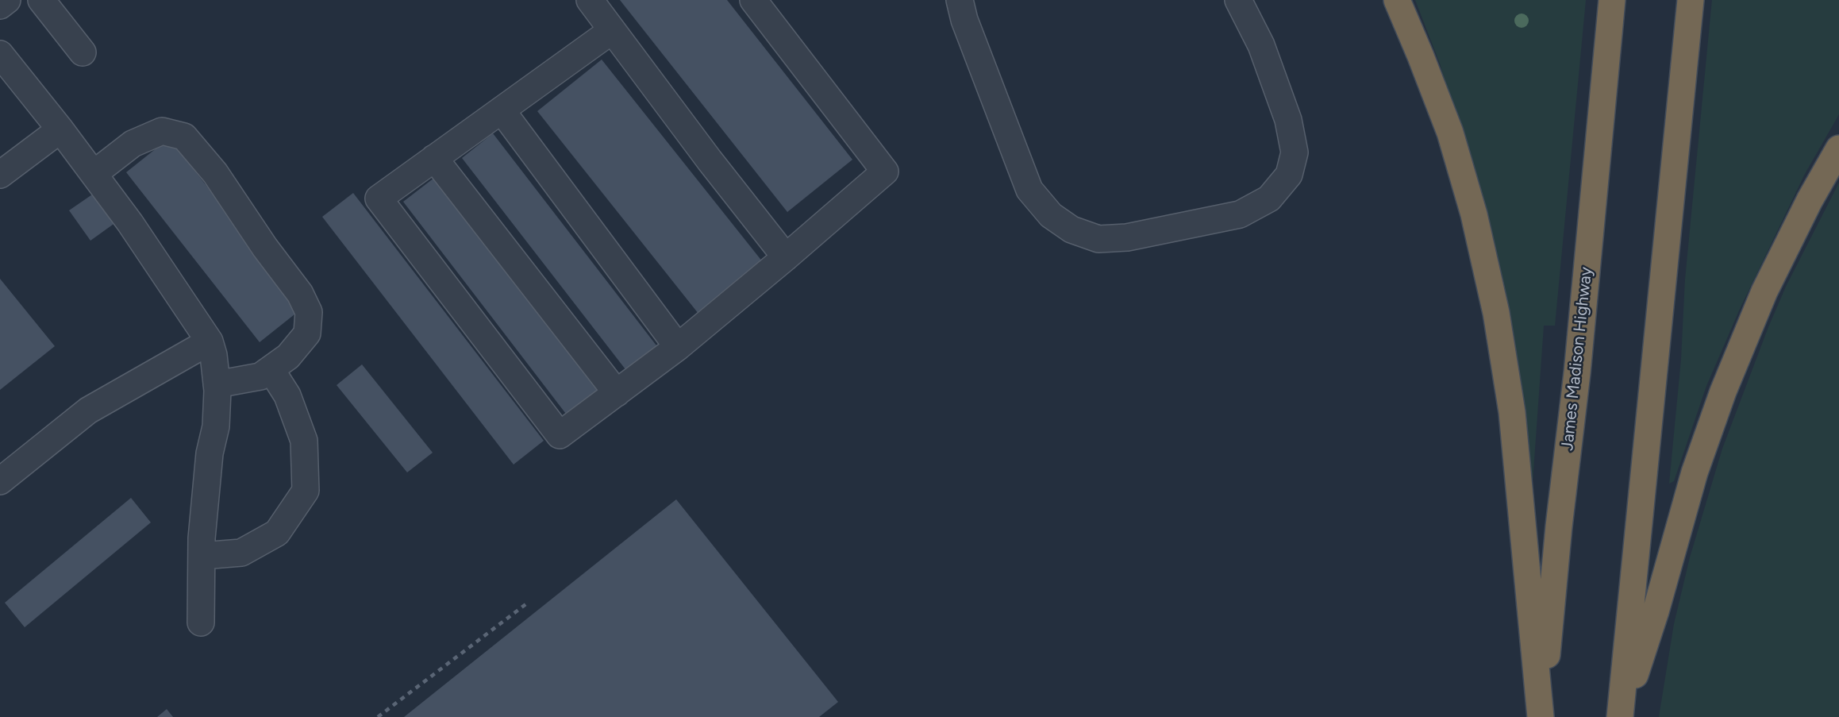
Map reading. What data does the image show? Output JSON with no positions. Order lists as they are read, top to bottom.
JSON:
{
  "streets": {
    "highway": ["James Madison Highway"]
  }
}
